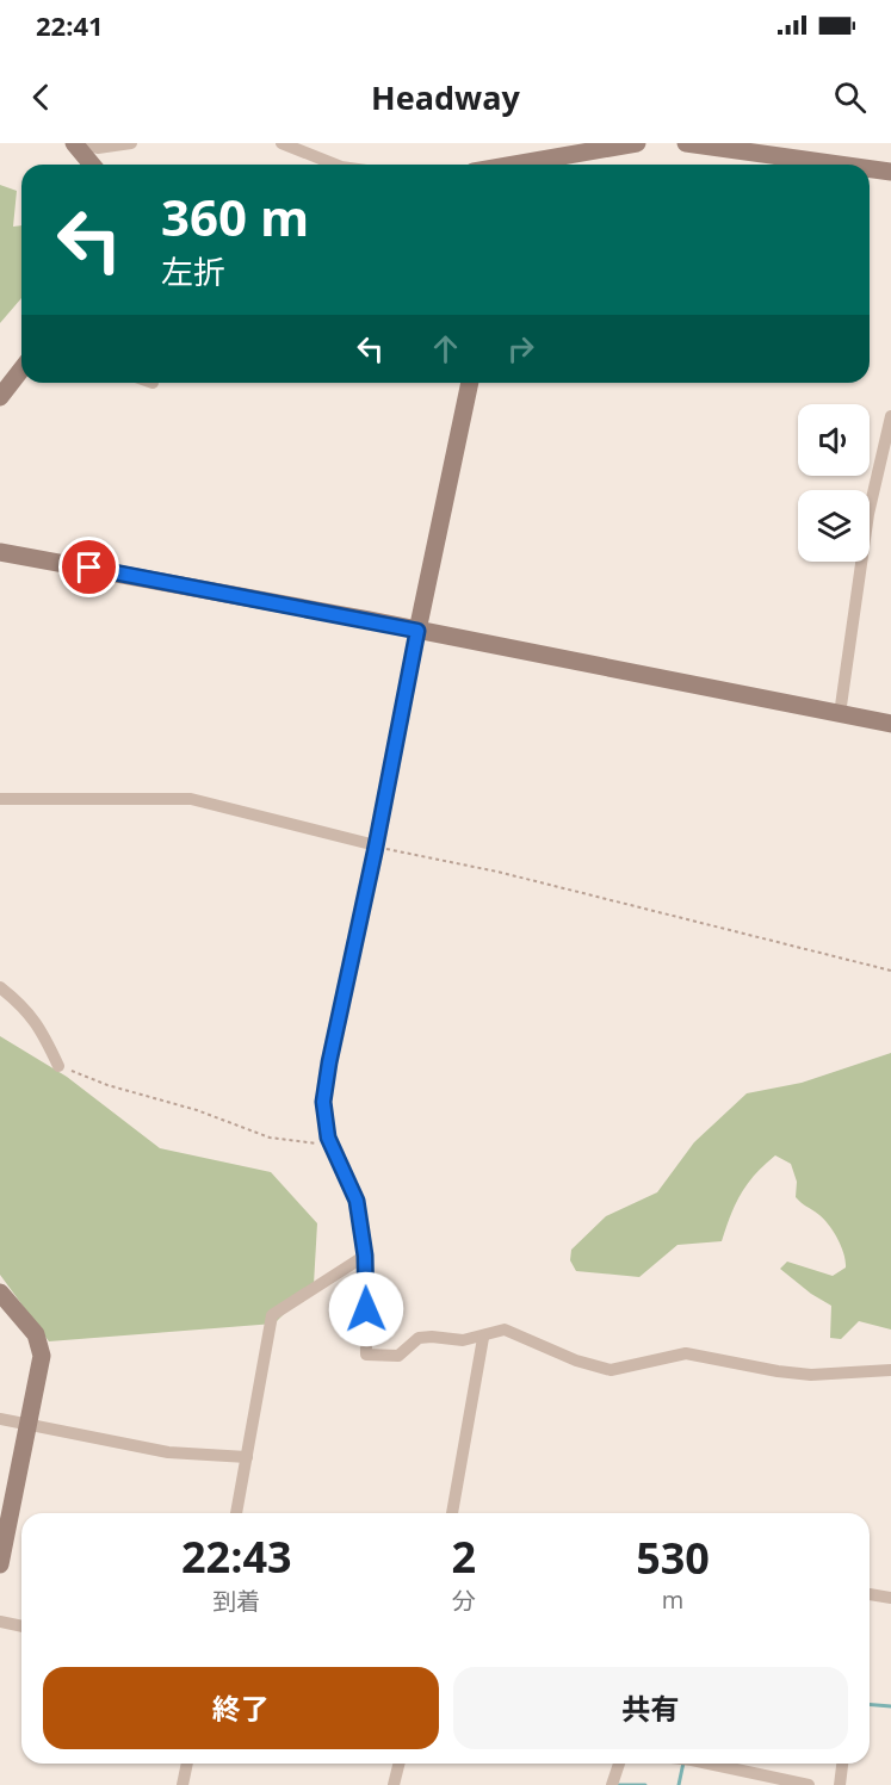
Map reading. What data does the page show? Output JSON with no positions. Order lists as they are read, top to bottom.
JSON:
{
  "page": {
    "status": "22:41",
    "header": "Headway",
    "turn": ["360 m", "左折"],
    "eta": [
      "22:43",
      "到着",
      "2",
      "分",
      "530",
      "m"
    ],
    "buttons": ["終了", "共有"]
  }
}
